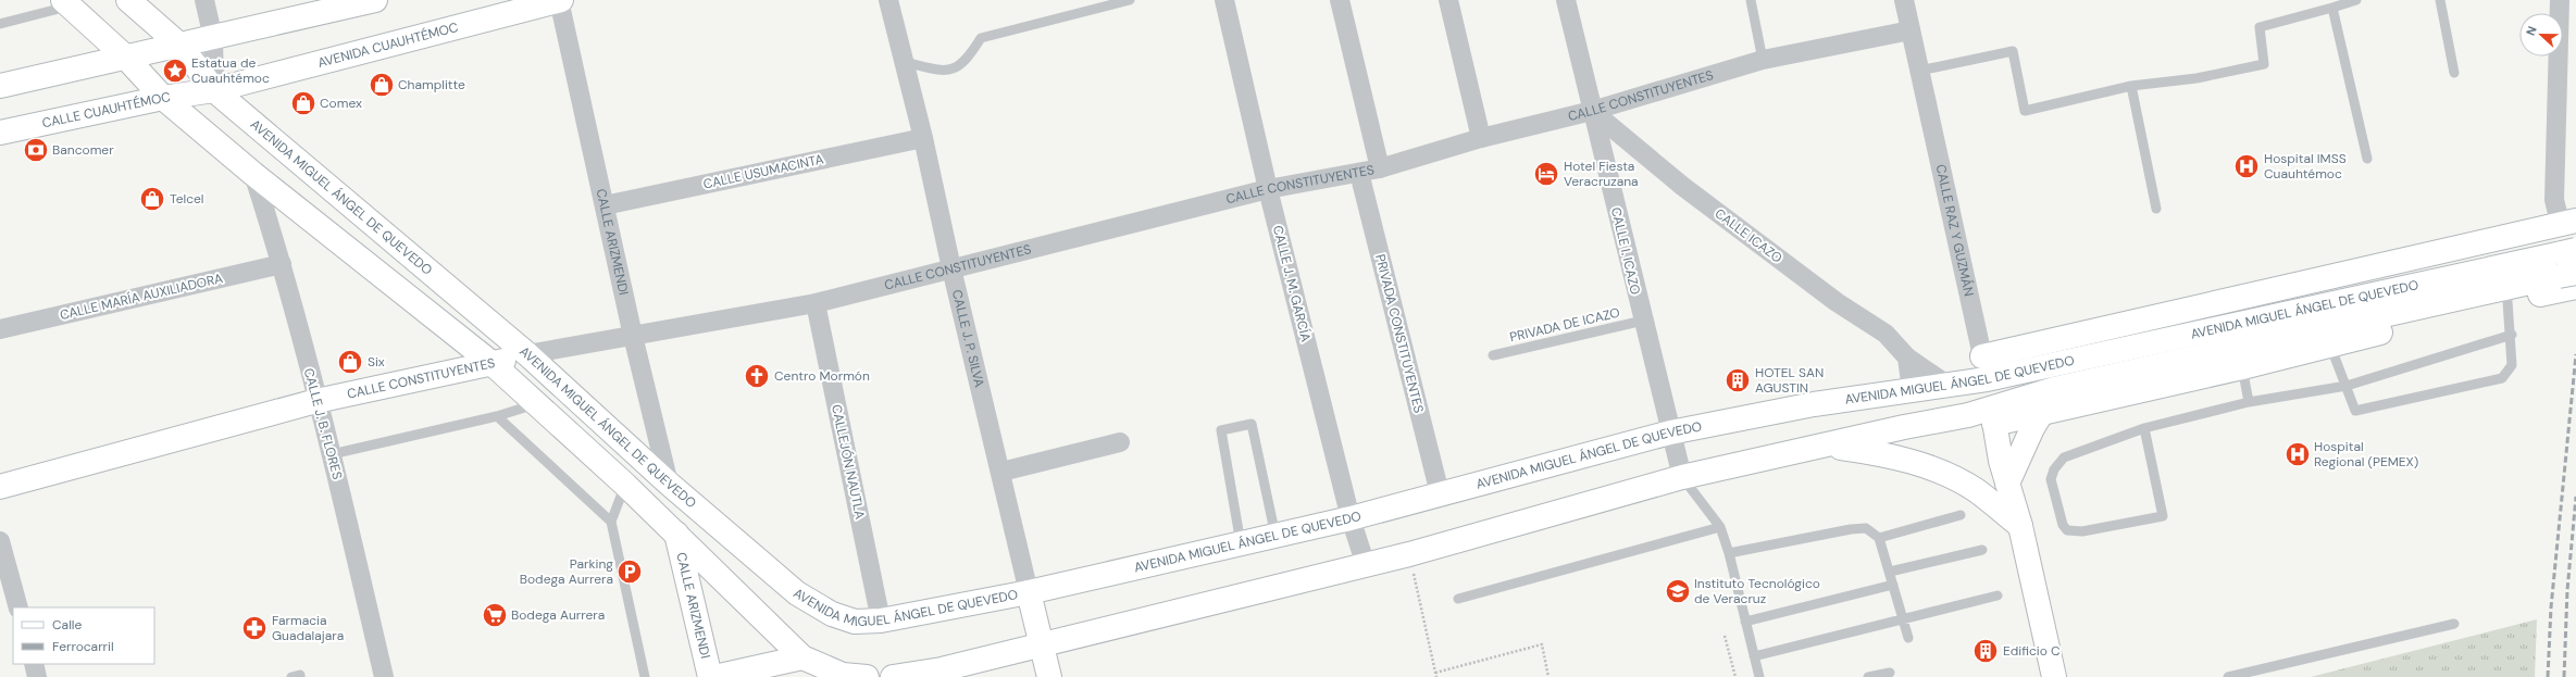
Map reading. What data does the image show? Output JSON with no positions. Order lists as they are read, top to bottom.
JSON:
{
  "streets": {
    "main road": [
      "AVENIDA CUAUHTÉMOC",
      "CALLE CONSTITUYENTES",
      "CALLE CUAUHTÉMOC",
      "AVENIDA MIGUEL ÁNGEL DE QUEVEDO",
      "CALLE RAZ Y GUZMÁN",
      "CALLE ARIZMENDI",
      "CALLE J. P. SILVA"
    ],
    "street": [
      "CALLE USUMACINTA",
      "CALLE ICAZO",
      "CALLE I. ICAZO",
      "CALLE J. M. GARCÍA",
      "CALLE MARÍA AUXILIADORA",
      "PRIVADA CONSTITUYENTES",
      "CALLE J. B. FLORES",
      "CALLEJÓN NAUTLA"
    ],
    "lane": ["PRIVADA DE ICAZO"]
  },
  "crossings": [
    ["AVENIDA CUAUHTÉMOC", "CALLE CUAUHTÉMOC"],
    ["AVENIDA CUAUHTÉMOC", "AVENIDA MIGUEL ÁNGEL DE QUEVEDO"],
    ["AVENIDA CUAUHTÉMOC", "CALLE ARIZMENDI"],
    ["CALLE CONSTITUYENTES", "AVENIDA MIGUEL ÁNGEL DE QUEVEDO"],
    ["CALLE CONSTITUYENTES", "CALLE RAZ Y GUZMÁN"],
    ["CALLE CONSTITUYENTES", "CALLE ICAZO"],
    ["CALLE CONSTITUYENTES", "CALLE ARIZMENDI"],
    ["CALLE CONSTITUYENTES", "CALLE I. ICAZO"],
    ["CALLE CONSTITUYENTES", "CALLE J. M. GARCÍA"],
    ["CALLE CONSTITUYENTES", "PRIVADA CONSTITUYENTES"],
    ["CALLE CONSTITUYENTES", "CALLE J. P. SILVA"],
    ["CALLE CONSTITUYENTES", "CALLE J. B. FLORES"],
    ["CALLE CONSTITUYENTES", "CALLEJÓN NAUTLA"],
    ["CALLE CUAUHTÉMOC", "AVENIDA MIGUEL ÁNGEL DE QUEVEDO"],
    ["CALLE USUMACINTA", "CALLE ARIZMENDI"],
    ["CALLE USUMACINTA", "CALLE J. P. SILVA"],
    ["AVENIDA MIGUEL ÁNGEL DE QUEVEDO", "CALLE RAZ Y GUZMÁN"],
    ["AVENIDA MIGUEL ÁNGEL DE QUEVEDO", "CALLE ICAZO"],
    ["AVENIDA MIGUEL ÁNGEL DE QUEVEDO", "CALLE ARIZMENDI"],
    ["AVENIDA MIGUEL ÁNGEL DE QUEVEDO", "CALLE I. ICAZO"],
    ["AVENIDA MIGUEL ÁNGEL DE QUEVEDO", "CALLE J. M. GARCÍA"],
    ["AVENIDA MIGUEL ÁNGEL DE QUEVEDO", "PRIVADA CONSTITUYENTES"],
    ["AVENIDA MIGUEL ÁNGEL DE QUEVEDO", "CALLE J. P. SILVA"],
    ["AVENIDA MIGUEL ÁNGEL DE QUEVEDO", "CALLEJÓN NAUTLA"],
    ["CALLE RAZ Y GUZMÁN", "CALLE ICAZO"],
    ["CALLE ICAZO", "CALLE I. ICAZO"],
    ["CALLE I. ICAZO", "PRIVADA DE ICAZO"],
    ["CALLE MARÍA AUXILIADORA", "CALLE J. B. FLORES"]
  ],
  "places": {
    "place": ["Estatua de Cuauhtémoc"],
    "shop": [
      "Champlitte",
      "Comex",
      "Telcel",
      "Six"
    ],
    "bank": ["Bancomer"],
    "hospital": ["Hospital IMSS Cuauhtémoc", "Hospital Regional (PEMEX)"],
    "hotel": ["Hotel Fiesta Veracruzana"],
    "church": ["Centro Mormón"],
    "building": ["HOTEL SAN AGUSTIN", "Edificio C"],
    "parking": ["Parking Bodega Aurrera"],
    "school or university": ["Instituto Tecnológico de Veracruz"],
    "supermarket": ["Bodega Aurrera"],
    "pharmacy": ["Farmacia Guadalajara"]
  },
  "legend": ["Calle", "Ferrocarril"],
  "north": "left"
}
